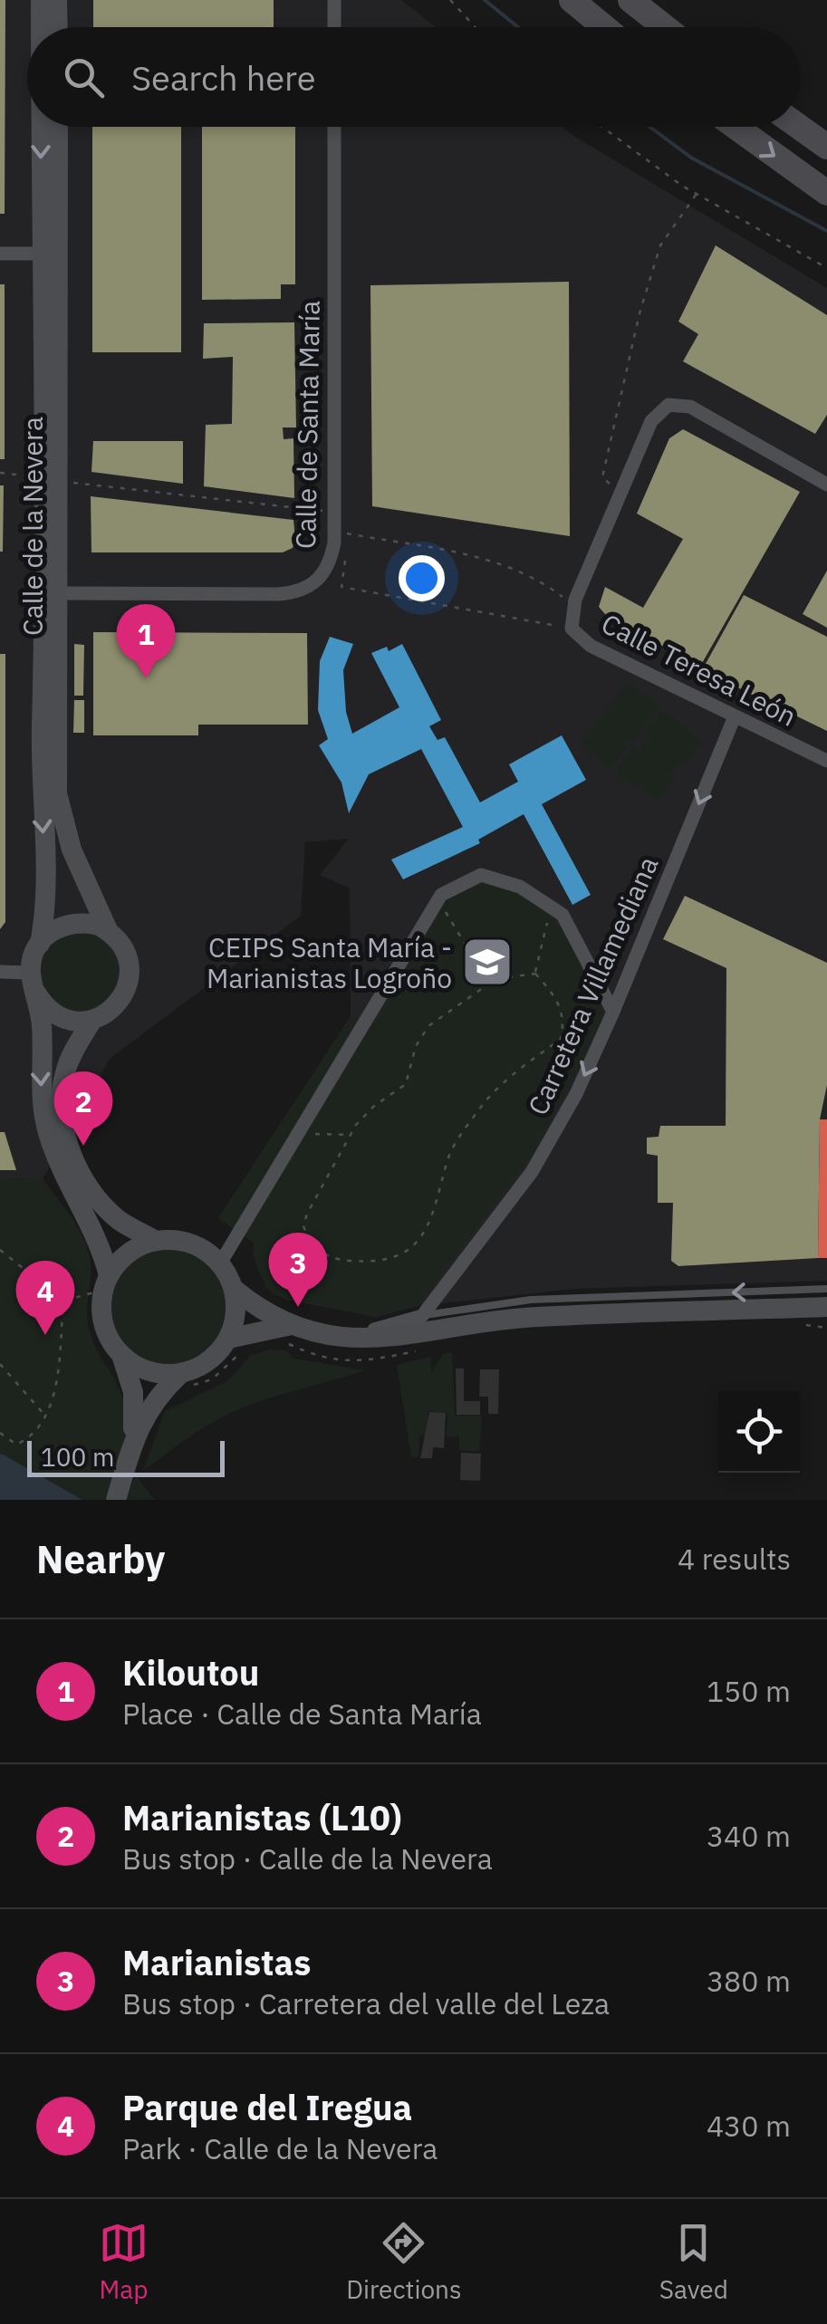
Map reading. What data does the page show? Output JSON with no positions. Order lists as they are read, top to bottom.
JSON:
{
  "streets": {
    "main road": ["Calle de la Nevera"],
    "street": ["Calle de Santa María", "Calle Teresa León", "Carretera Villamediana"]
  },
  "crossings": [
    ["Calle de Santa María", "Calle de la Nevera"],
    ["Calle Teresa León", "Carretera Villamediana"]
  ],
  "one_way": ["Carretera Villamediana"],
  "places": {
    "school or university": ["CEIPS Santa María - Marianistas Logroño"]
  },
  "scale_bar": "100 m",
  "page": {
    "search": "Search here",
    "pins": [
      "1",
      "2",
      "3",
      "4"
    ],
    "scale": "100 m",
    "heading": ["Nearby", "4 results"],
    "list": [
      {
        "mark": "1",
        "name": "Kiloutou",
        "note": "Place · Calle de Santa María",
        "value": "150 m"
      },
      {
        "mark": "2",
        "name": "Marianistas (L10)",
        "note": "Bus stop · Calle de la Nevera",
        "value": "340 m"
      },
      {
        "mark": "3",
        "name": "Marianistas",
        "note": "Bus stop · Carretera del valle del Leza",
        "value": "380 m"
      },
      {
        "mark": "4",
        "name": "Parque del Iregua",
        "note": "Park · Calle de la Nevera",
        "value": "430 m"
      }
    ],
    "nav": ["Map", "Directions", "Saved"]
  }
}
